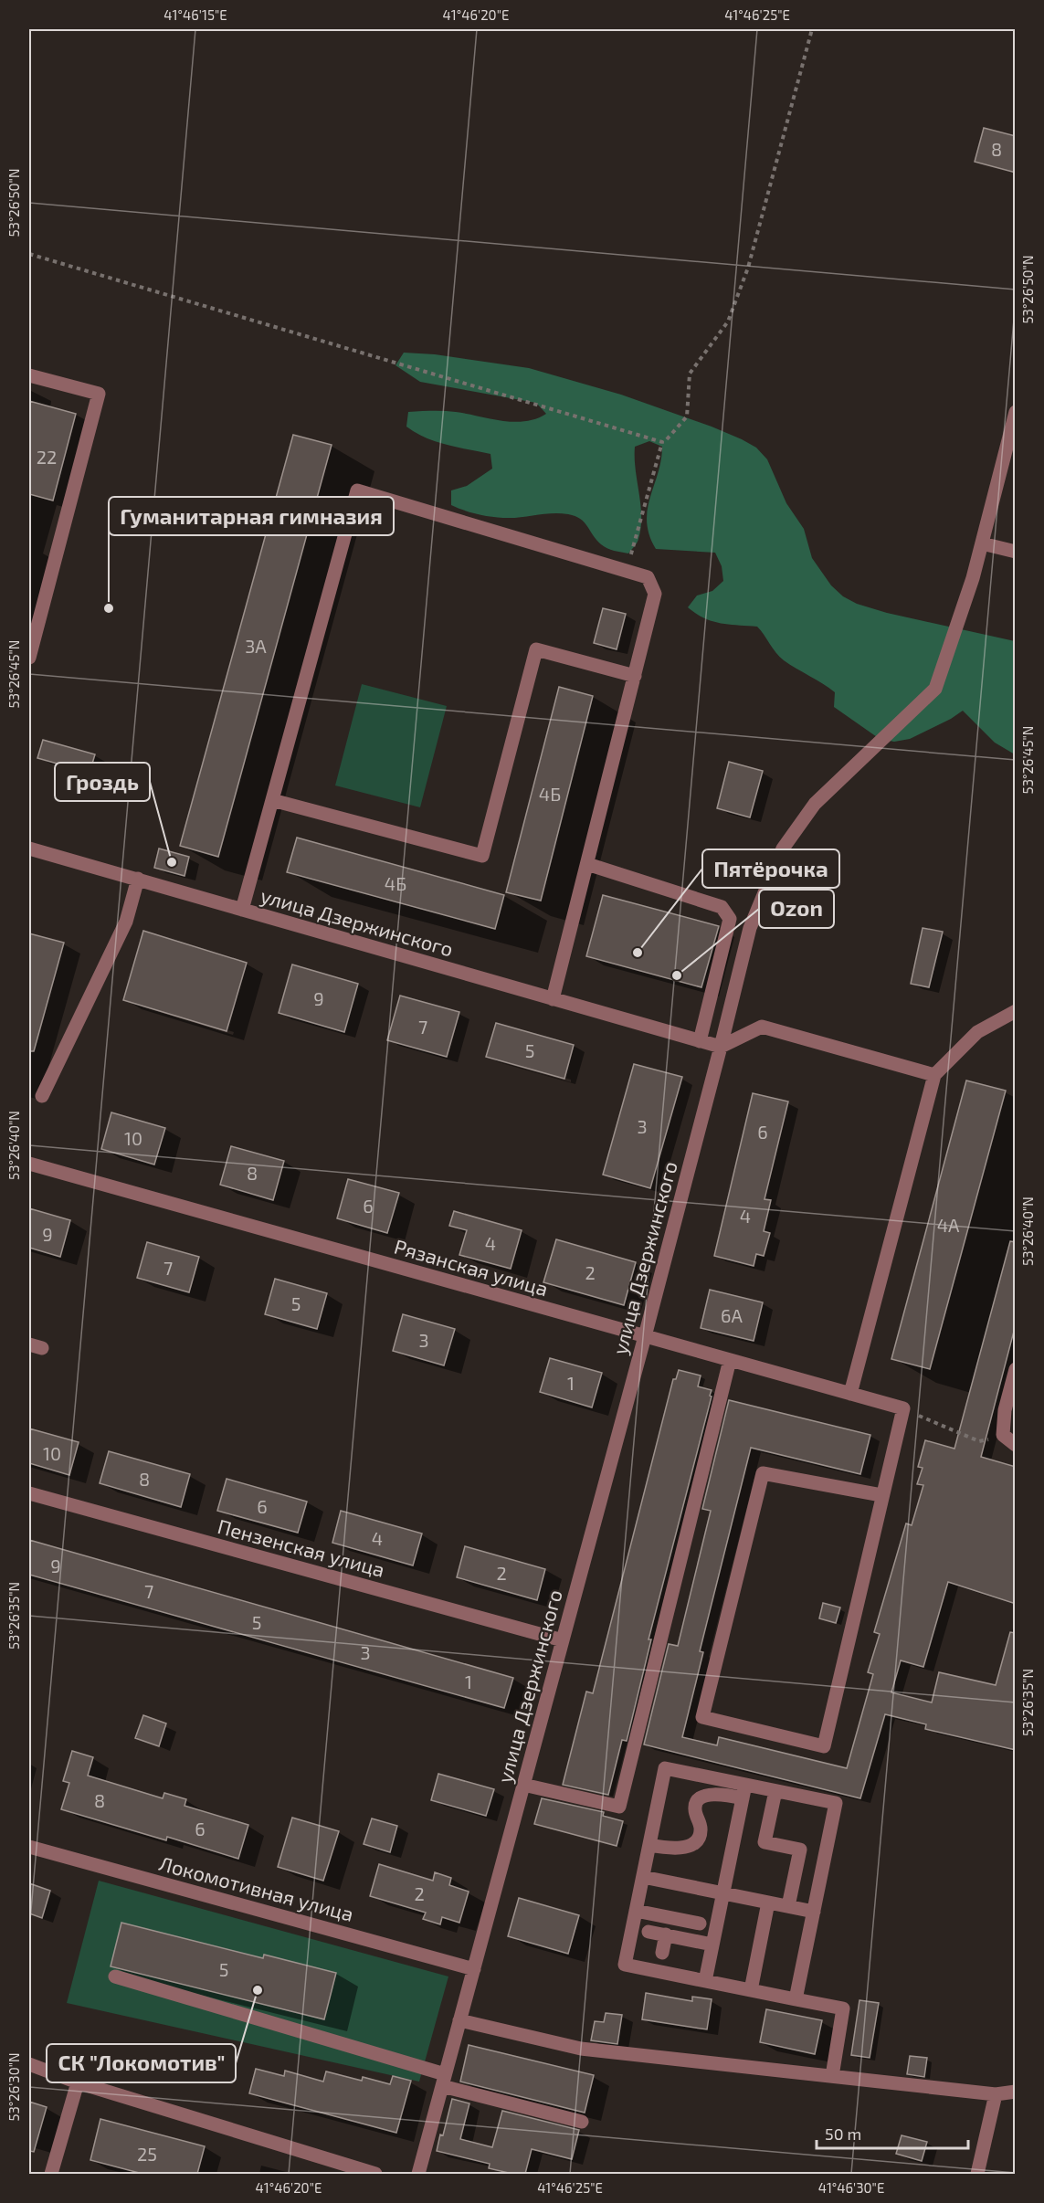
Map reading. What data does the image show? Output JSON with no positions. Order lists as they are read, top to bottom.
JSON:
{
  "streets": {
    "street": [
      "улица Дзержинского",
      "Рязанская улица",
      "Пензенская улица",
      "Локомотивная улица"
    ]
  },
  "crossings": [
    ["улица Дзержинского", "Рязанская улица"],
    ["улица Дзержинского", "Пензенская улица"],
    ["улица Дзержинского", "Локомотивная улица"]
  ],
  "places": [
    "Гуманитарная гимназия",
    "Гроздь",
    "Пятёрочка",
    "Ozon",
    "СК \"Локомотив\""
  ],
  "house_numbers": [
    "8",
    "22",
    "3А",
    "4Б",
    "4Б",
    "9",
    "7",
    "5",
    "3",
    "6",
    "10",
    "8",
    "6",
    "4",
    "4А",
    "9",
    "4",
    "7",
    "2",
    "5",
    "6А",
    "3",
    "1",
    "10",
    "8",
    "6",
    "4",
    "9",
    "2",
    "7",
    "5",
    "3",
    "1",
    "8",
    "6",
    "2",
    "5",
    "25"
  ],
  "scale_bar": "50 m",
  "coordinates": [
    "41°46'15\"E",
    "41°46'20\"E",
    "41°46'25\"E",
    "53°26'50\"N",
    "53°26'45\"N",
    "53°26'40\"N",
    "53°26'35\"N",
    "53°26'30\"N",
    "41°46'30\"E"
  ]
}
